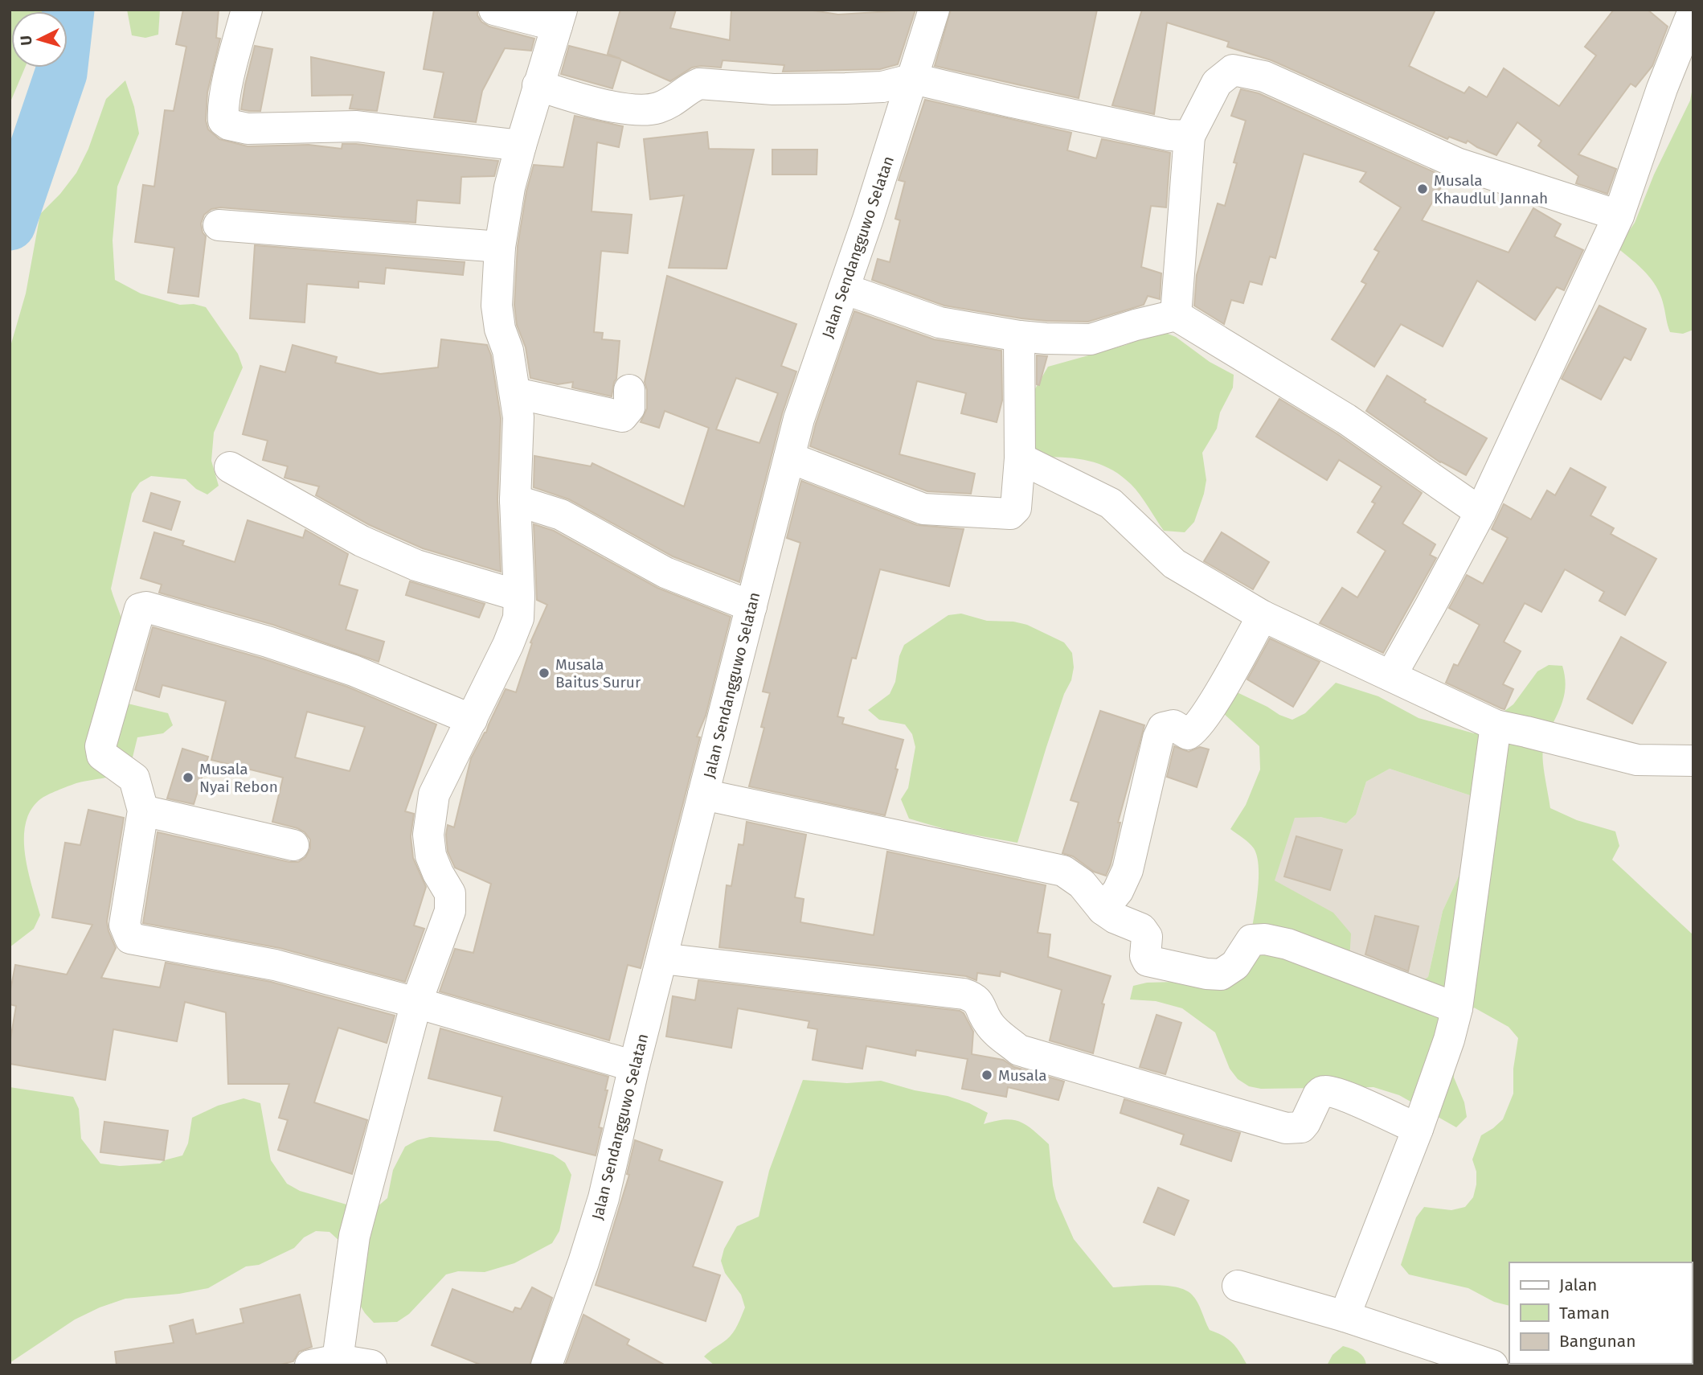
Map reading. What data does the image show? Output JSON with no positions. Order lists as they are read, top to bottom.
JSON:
{
  "streets": {
    "street": ["Jalan Sendangguwo Selatan"]
  },
  "places": [
    "Musala Khaudlul Jannah",
    "Musala Baitus Surur",
    "Musala Nyai Rebon",
    "Musala"
  ],
  "legend": ["Jalan", "Taman", "Bangunan"],
  "north": "left"
}
